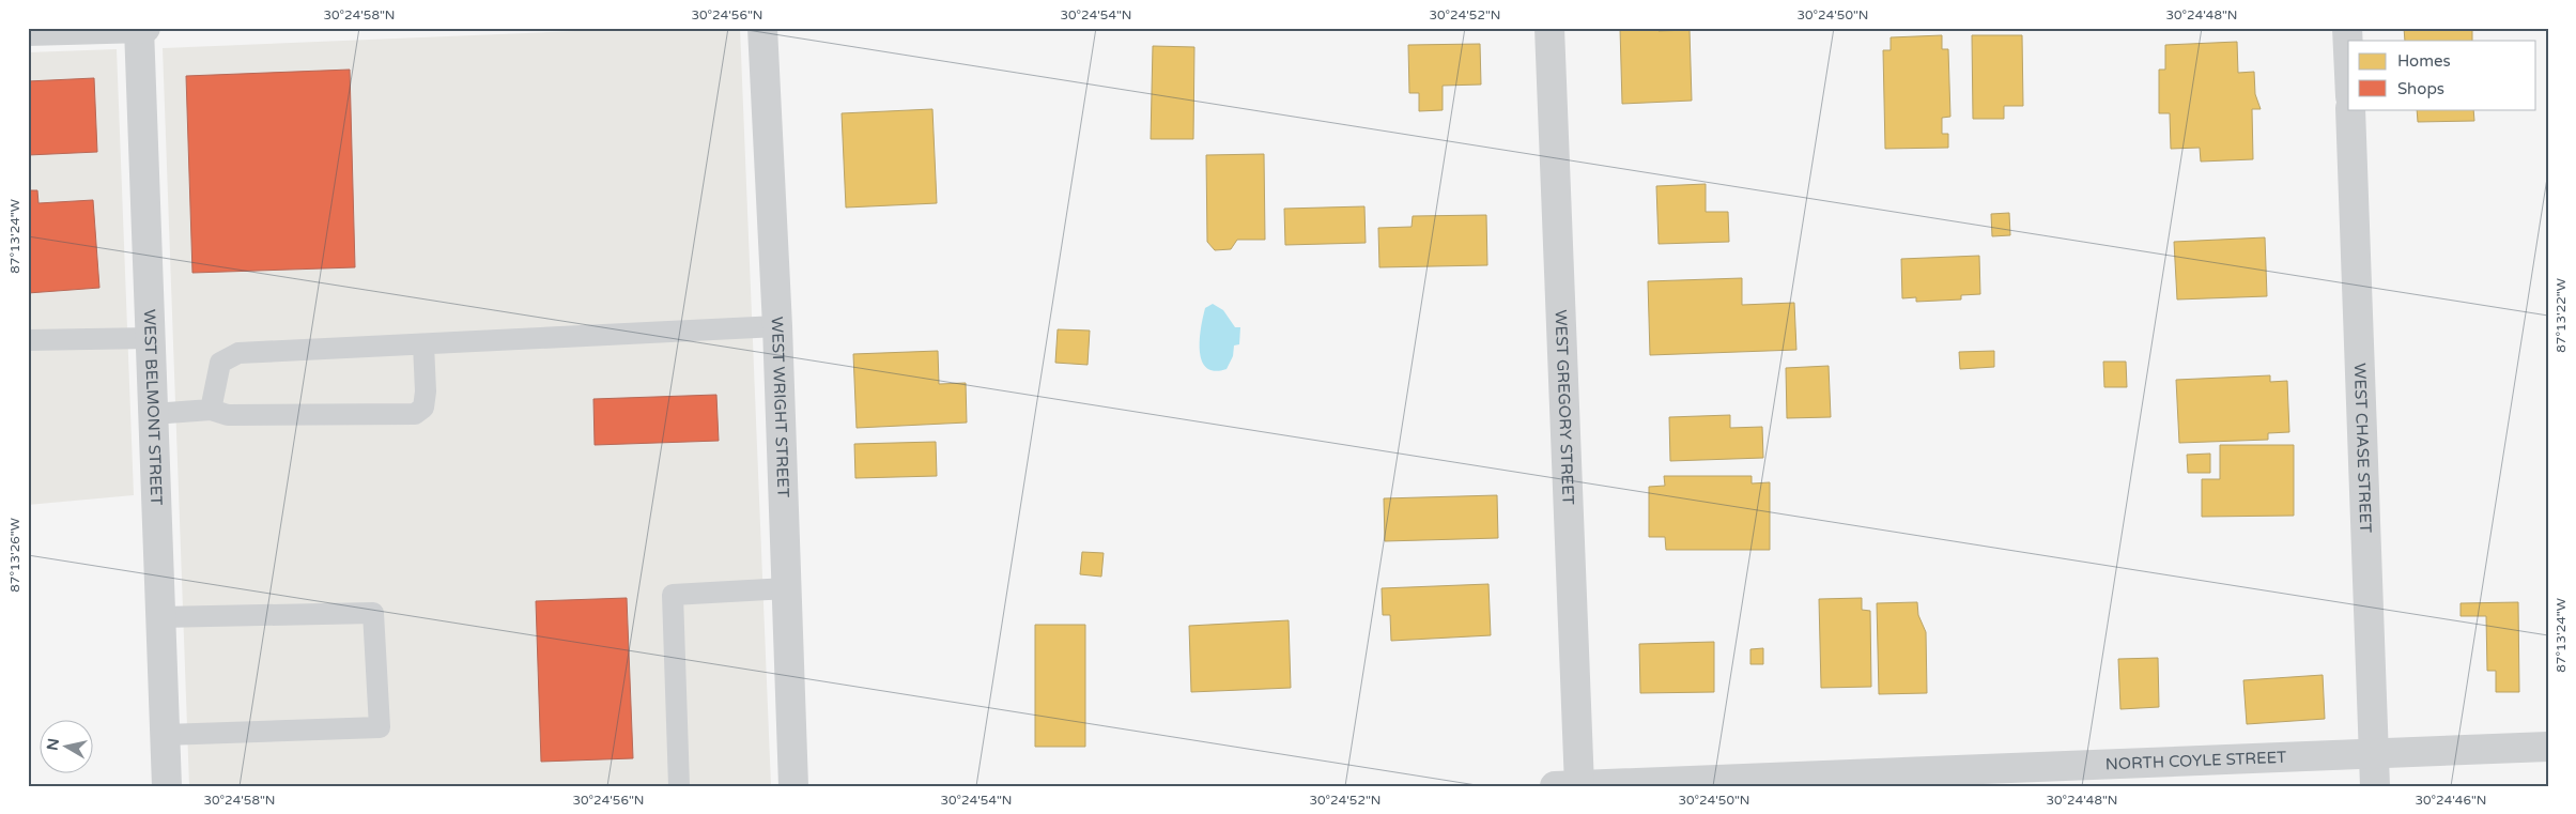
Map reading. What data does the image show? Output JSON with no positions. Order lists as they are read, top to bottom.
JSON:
{
  "streets": {
    "street": [
      "WEST WRIGHT STREET",
      "WEST BELMONT STREET",
      "WEST GREGORY STREET",
      "WEST CHASE STREET",
      "NORTH COYLE STREET"
    ]
  },
  "crossings": [
    ["WEST GREGORY STREET", "NORTH COYLE STREET"],
    ["WEST CHASE STREET", "NORTH COYLE STREET"]
  ],
  "legend": ["Homes", "Shops"],
  "north": "left",
  "coordinates": [
    "30°24'58\"N",
    "30°24'56\"N",
    "30°24'54\"N",
    "30°24'52\"N",
    "30°24'50\"N",
    "30°24'48\"N",
    "87°13'24\"W",
    "87°13'22\"W",
    "87°13'26\"W",
    "30°24'46\"N"
  ]
}
